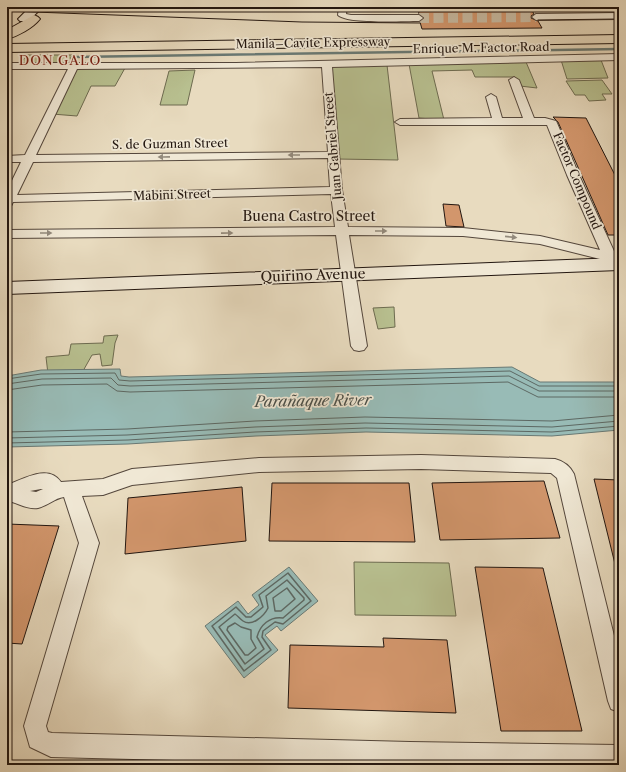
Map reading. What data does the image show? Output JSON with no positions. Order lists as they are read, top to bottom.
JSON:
{
  "streets": {
    "highway": ["Manila–Cavite Expressway"],
    "main road": ["Quirino Avenue"],
    "street": [
      "Enrique M. Factor Road",
      "S. de Guzman Street",
      "Juan Gabriel Street",
      "Factor Compound",
      "Mabini Street",
      "Buena Castro Street"
    ]
  },
  "crossings": [
    ["Enrique M. Factor Road", "Juan Gabriel Street"],
    ["S. de Guzman Street", "Juan Gabriel Street"],
    ["Juan Gabriel Street", "Mabini Street"],
    ["Juan Gabriel Street", "Buena Castro Street"],
    ["Juan Gabriel Street", "Quirino Avenue"],
    ["Factor Compound", "Buena Castro Street"],
    ["Factor Compound", "Quirino Avenue"],
    ["Buena Castro Street", "Quirino Avenue"]
  ],
  "one_way": ["S. de Guzman Street", "Buena Castro Street"],
  "districts": ["DON GALO"],
  "water": ["Parañaque River"]
}
